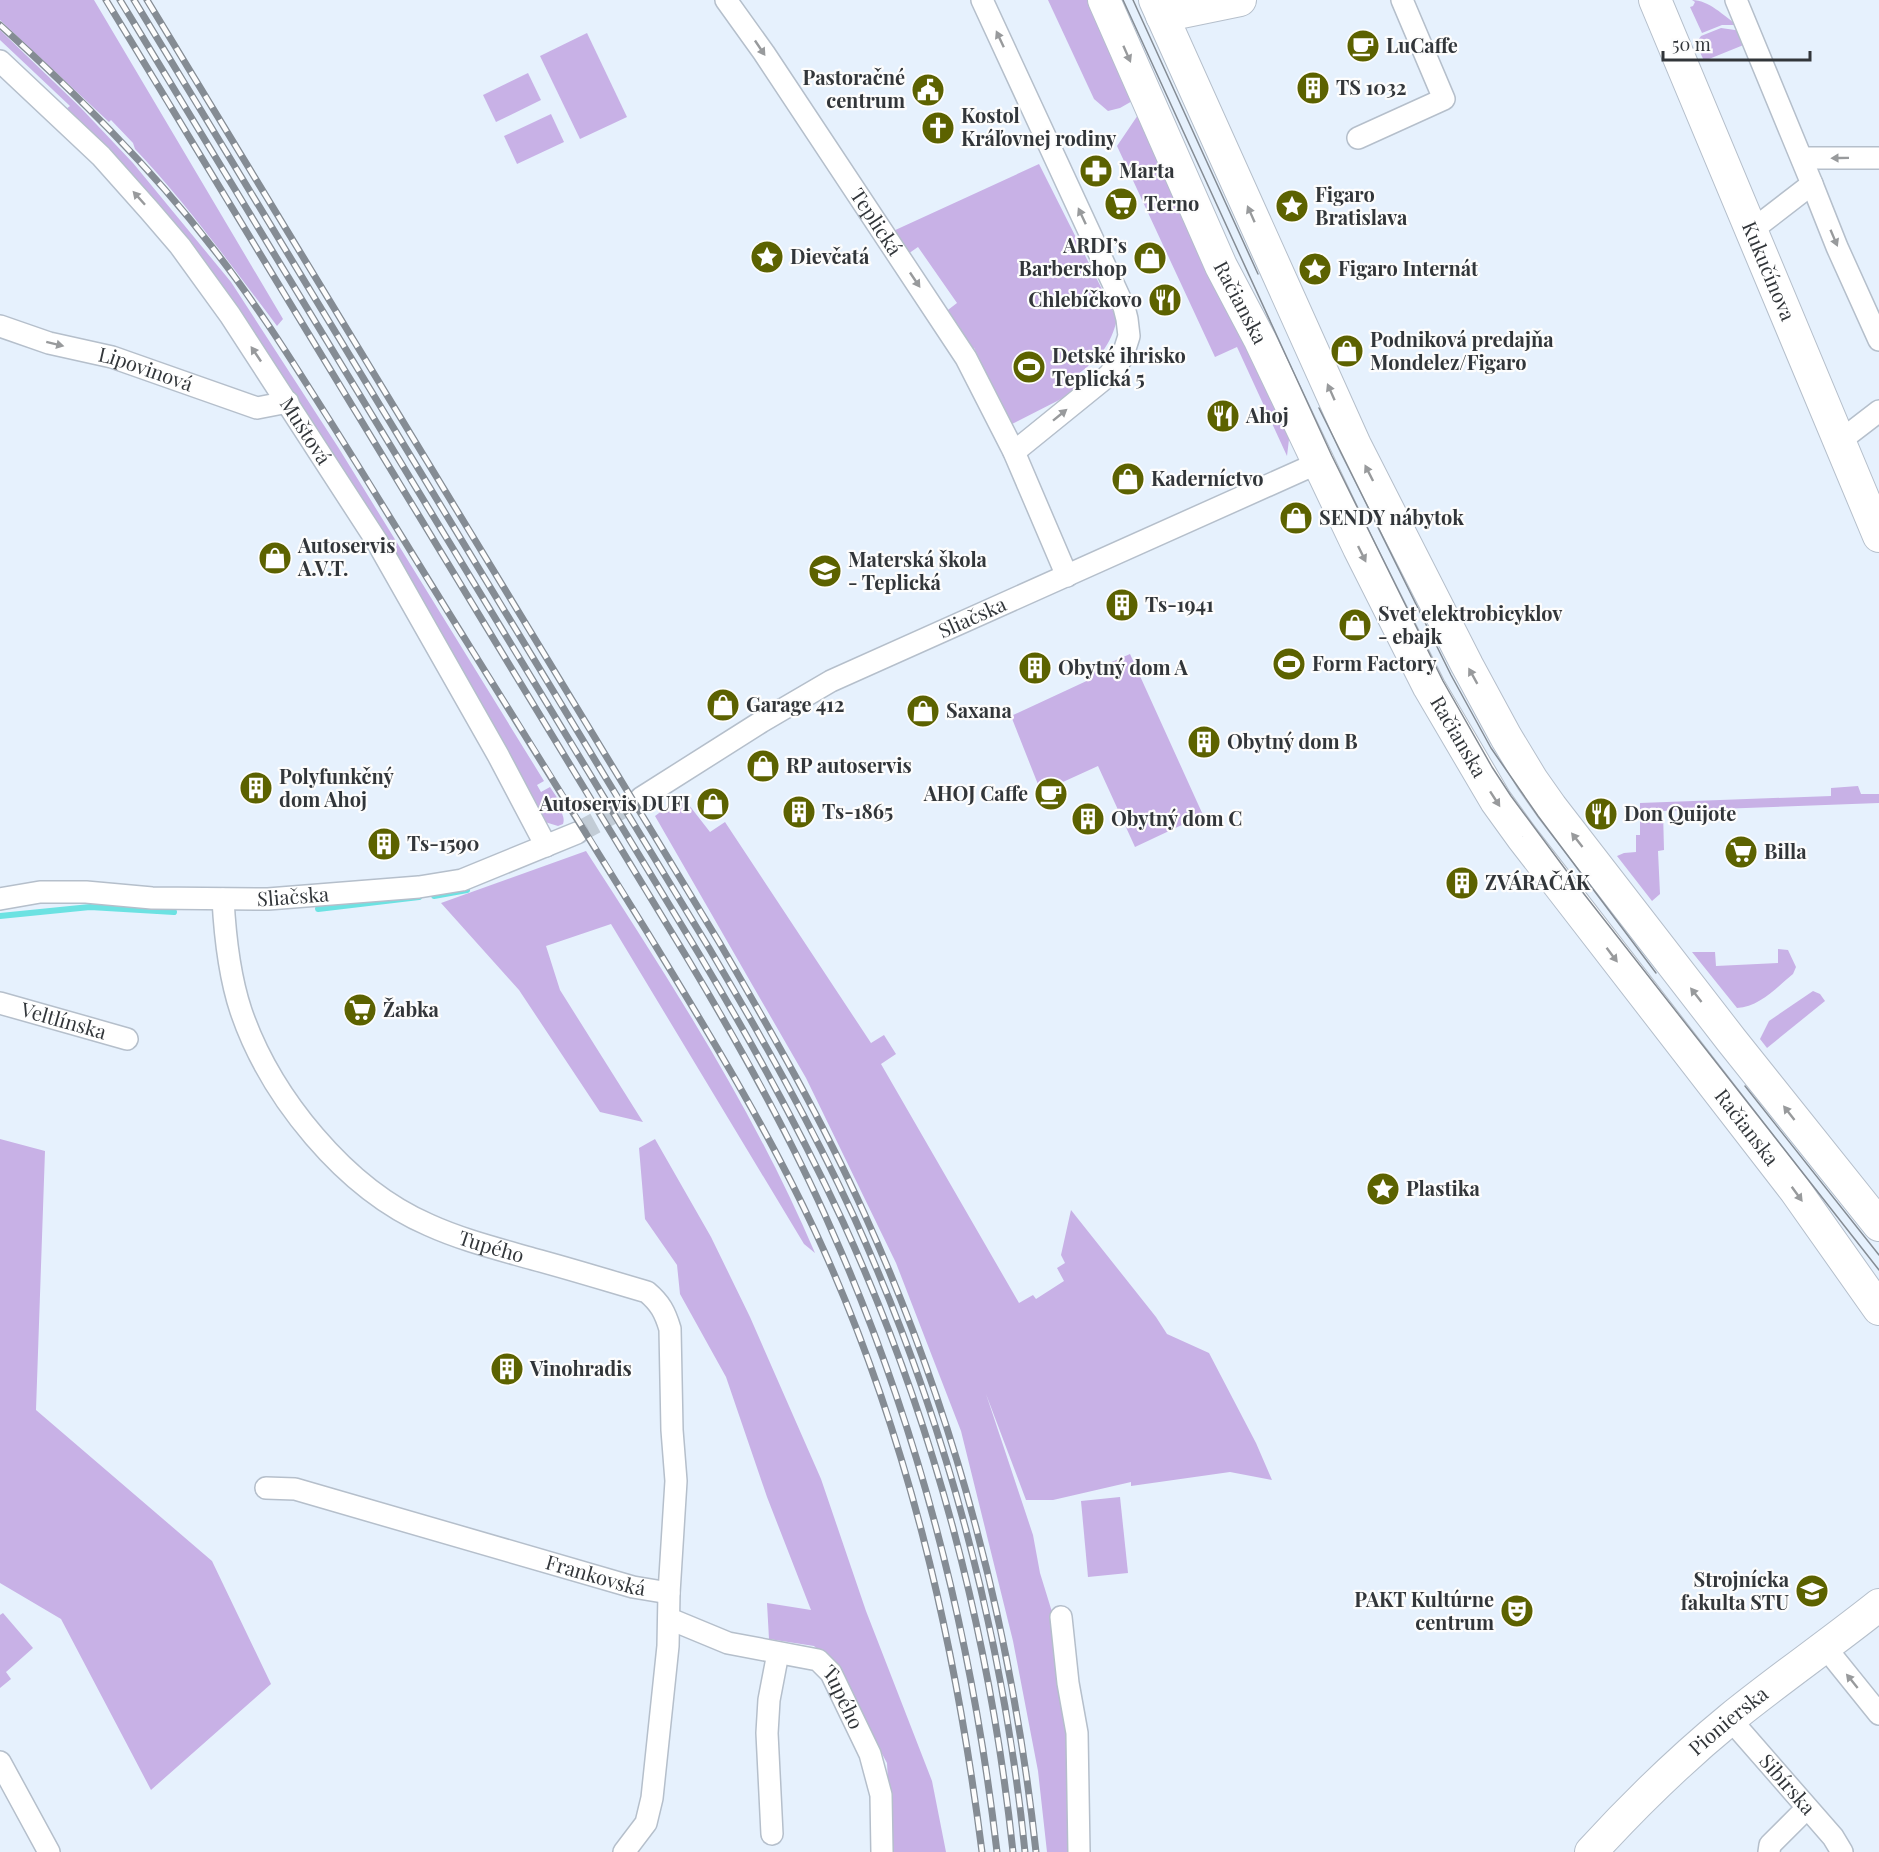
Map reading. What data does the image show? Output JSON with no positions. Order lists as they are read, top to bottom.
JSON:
{
  "streets": {
    "main road": ["Kukučínova", "Račianska", "Pionierska"],
    "street": [
      "Teplická",
      "Lipovinová",
      "Muštová",
      "Sliačska",
      "Veltlínska",
      "Tupého",
      "Frankovská",
      "Sibírska"
    ]
  },
  "crossings": [
    ["Teplická", "Sliačska"],
    ["Račianska", "Sliačska"],
    ["Lipovinová", "Muštová"],
    ["Muštová", "Sliačska"],
    ["Sliačska", "Tupého"],
    ["Tupého", "Frankovská"],
    ["Pionierska", "Sibírska"]
  ],
  "one_way": ["Teplická", "Lipovinová", "Muštová"],
  "places": {
    "cafe": ["LuCaffe", "AHOJ Caffe"],
    "building": [
      "TS 1032",
      "Ts-1941",
      "Obytný dom A",
      "Obytný dom B",
      "Polyfunkčný dom Ahoj",
      "Ts-1865",
      "Obytný dom C",
      "Ts-1590",
      "ZVÁRAČÁK",
      "Vinohradis"
    ],
    "public building": ["Pastoračné centrum"],
    "church": ["Kostol Kráľovnej rodiny"],
    "pharmacy": ["Marta"],
    "supermarket": ["Terno", "Billa", "Žabka"],
    "place": [
      "Figaro Bratislava",
      "Dievčatá",
      "Figaro Internát",
      "Plastika"
    ],
    "shop": [
      "ARDI’s Barbershop",
      "Podniková predajňa Mondelez/Figaro",
      "Kaderníctvo",
      "SENDY nábytok",
      "Autoservis A.V.T.",
      "Svet elektrobicyklov - ebajk",
      "Garage 412",
      "Saxana",
      "RP autoservis",
      "Autoservis DUFI"
    ],
    "restaurant": ["Chlebíčkovo", "Ahoj", "Don Quijote"],
    "sports": ["Detské ihrisko Teplická 5", "Form Factory"],
    "school or university": ["Materská škola - Teplická", "Strojnícka fakulta STU"],
    "theatre": ["PAKT Kultúrne centrum"]
  },
  "scale_bar": "50 m"
}
